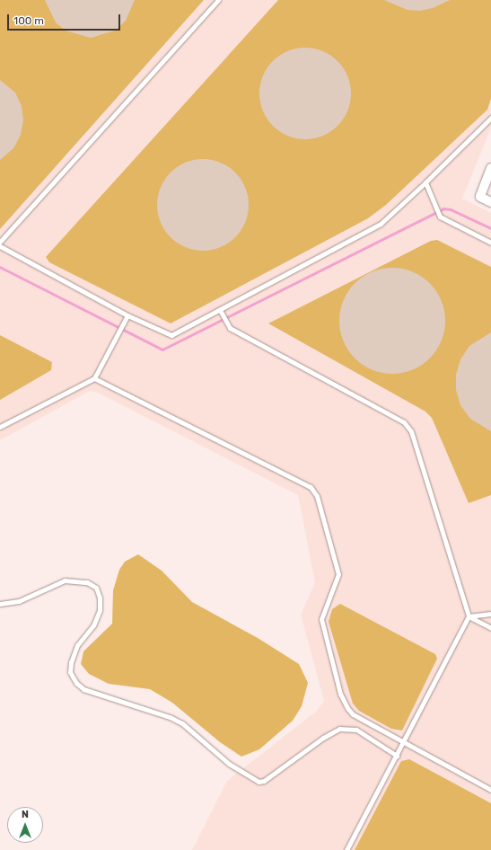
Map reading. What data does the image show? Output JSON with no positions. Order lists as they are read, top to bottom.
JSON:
{
  "scale_bar": "100 m",
  "north": "top"
}
